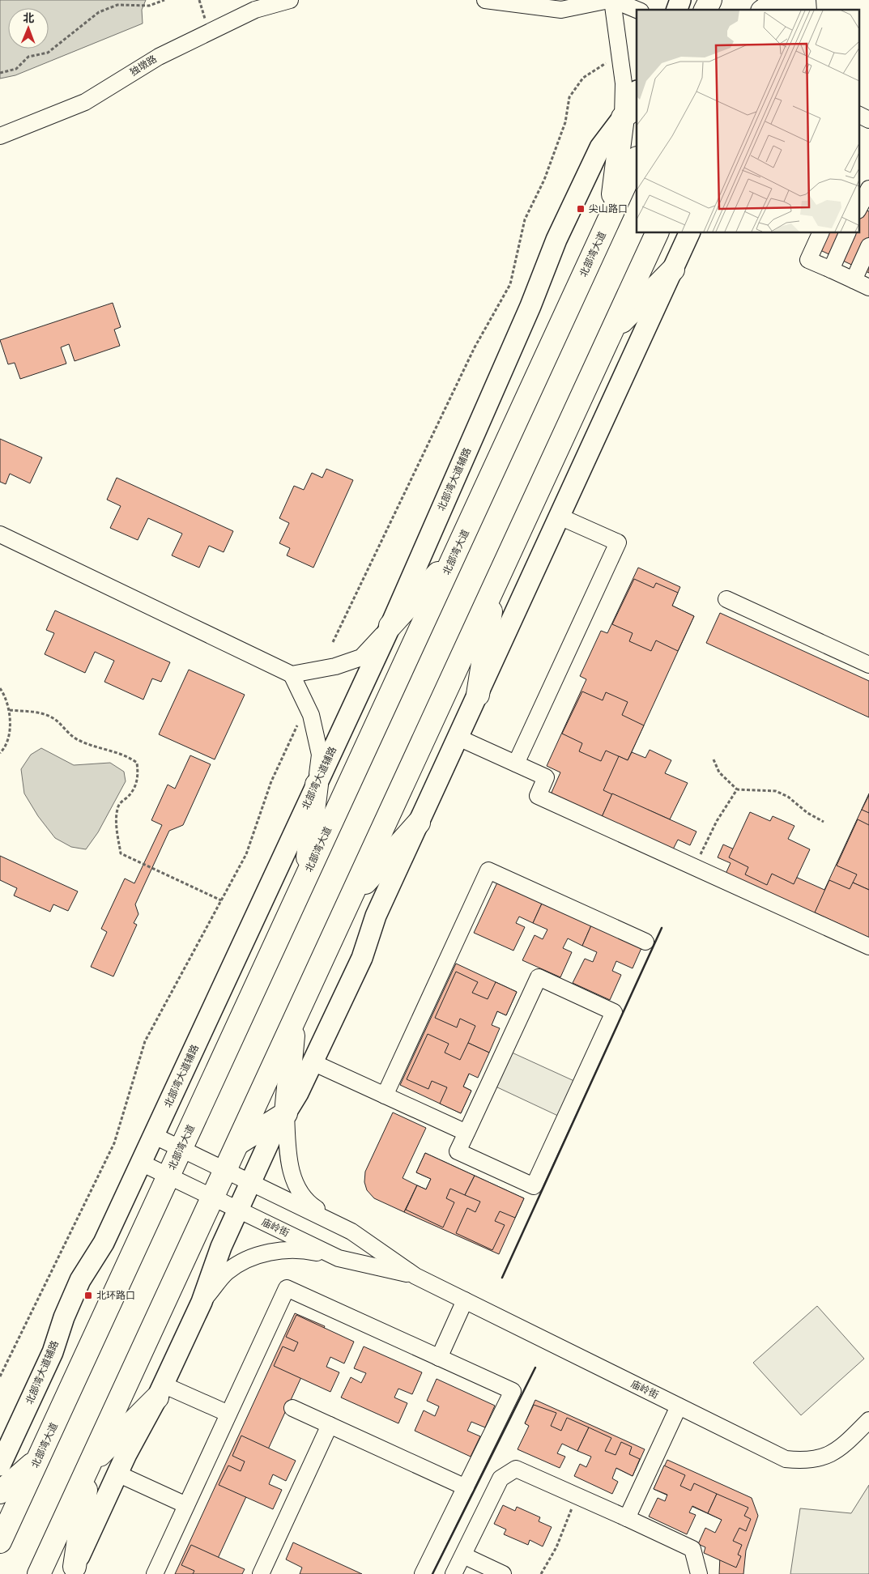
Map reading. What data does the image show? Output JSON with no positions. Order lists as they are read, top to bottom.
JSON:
{
  "streets": {
    "highway": ["北部湾大道"],
    "main road": ["北部湾大道辅路"],
    "street": ["独墩路", "庙岭街"]
  },
  "crossings": [
    ["北部湾大道", "庙岭街"],
    ["北部湾大道辅路", "庙岭街"]
  ],
  "places": {
    "transit": ["尖山路口", "北环路口"]
  },
  "north": "top"
}
